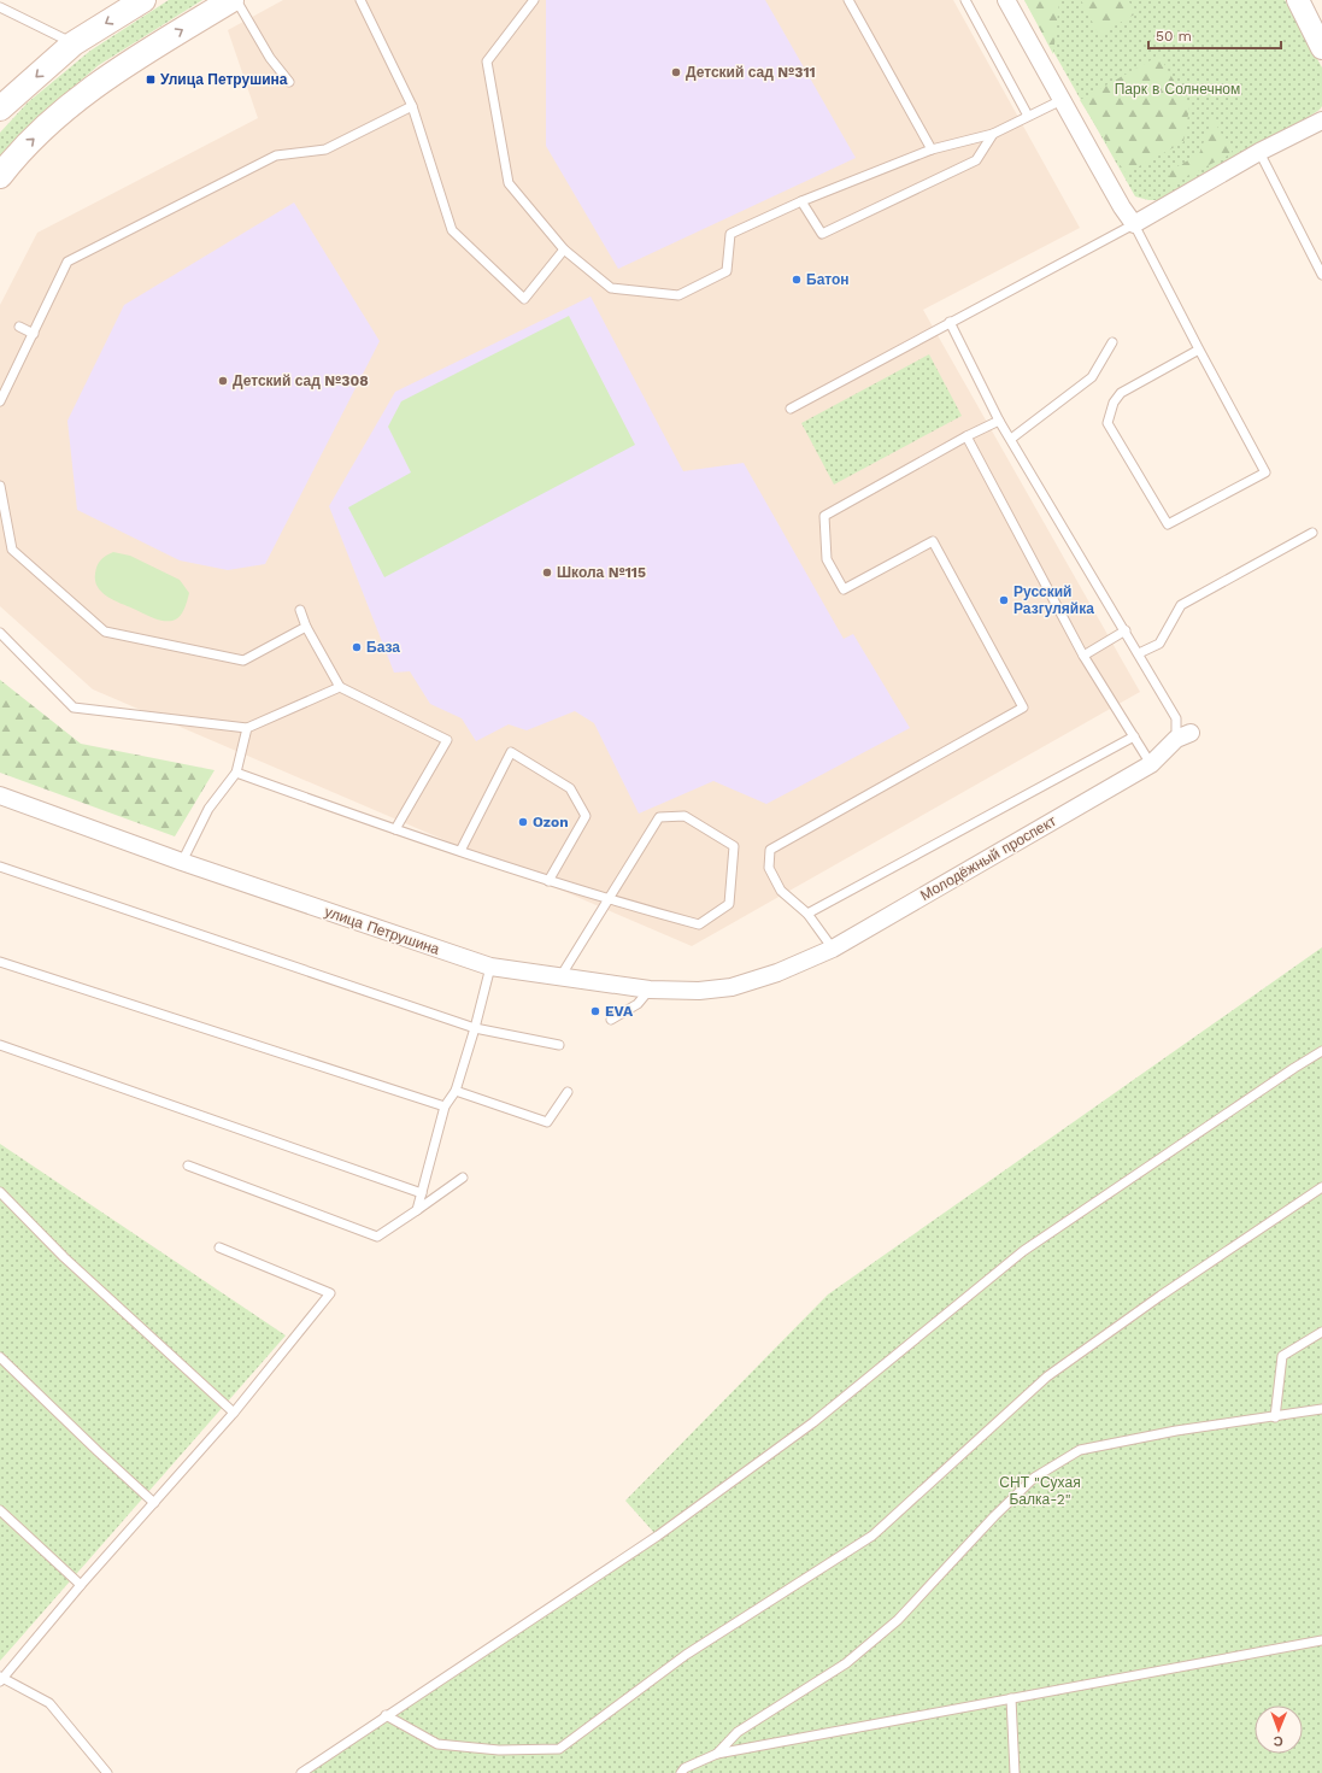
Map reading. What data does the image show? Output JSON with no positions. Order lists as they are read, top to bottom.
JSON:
{
  "streets": {
    "street": ["Молодёжный проспект", "улица Петрушина"]
  },
  "crossings": [
    ["Молодёжный проспект", "улица Петрушина"]
  ],
  "parks": ["Парк в Солнечном", "СНТ \"Сухая Балка-2\""],
  "places": {
    "other": [
      "Детский сад №311",
      "Батон",
      "Детский сад №308",
      "Школа №115",
      "Русский Разгуляйка",
      "База",
      "Ozon",
      "EVA"
    ],
    "transit": ["Улица Петрушина"]
  },
  "scale_bar": "50 m",
  "north": "bottom"
}
